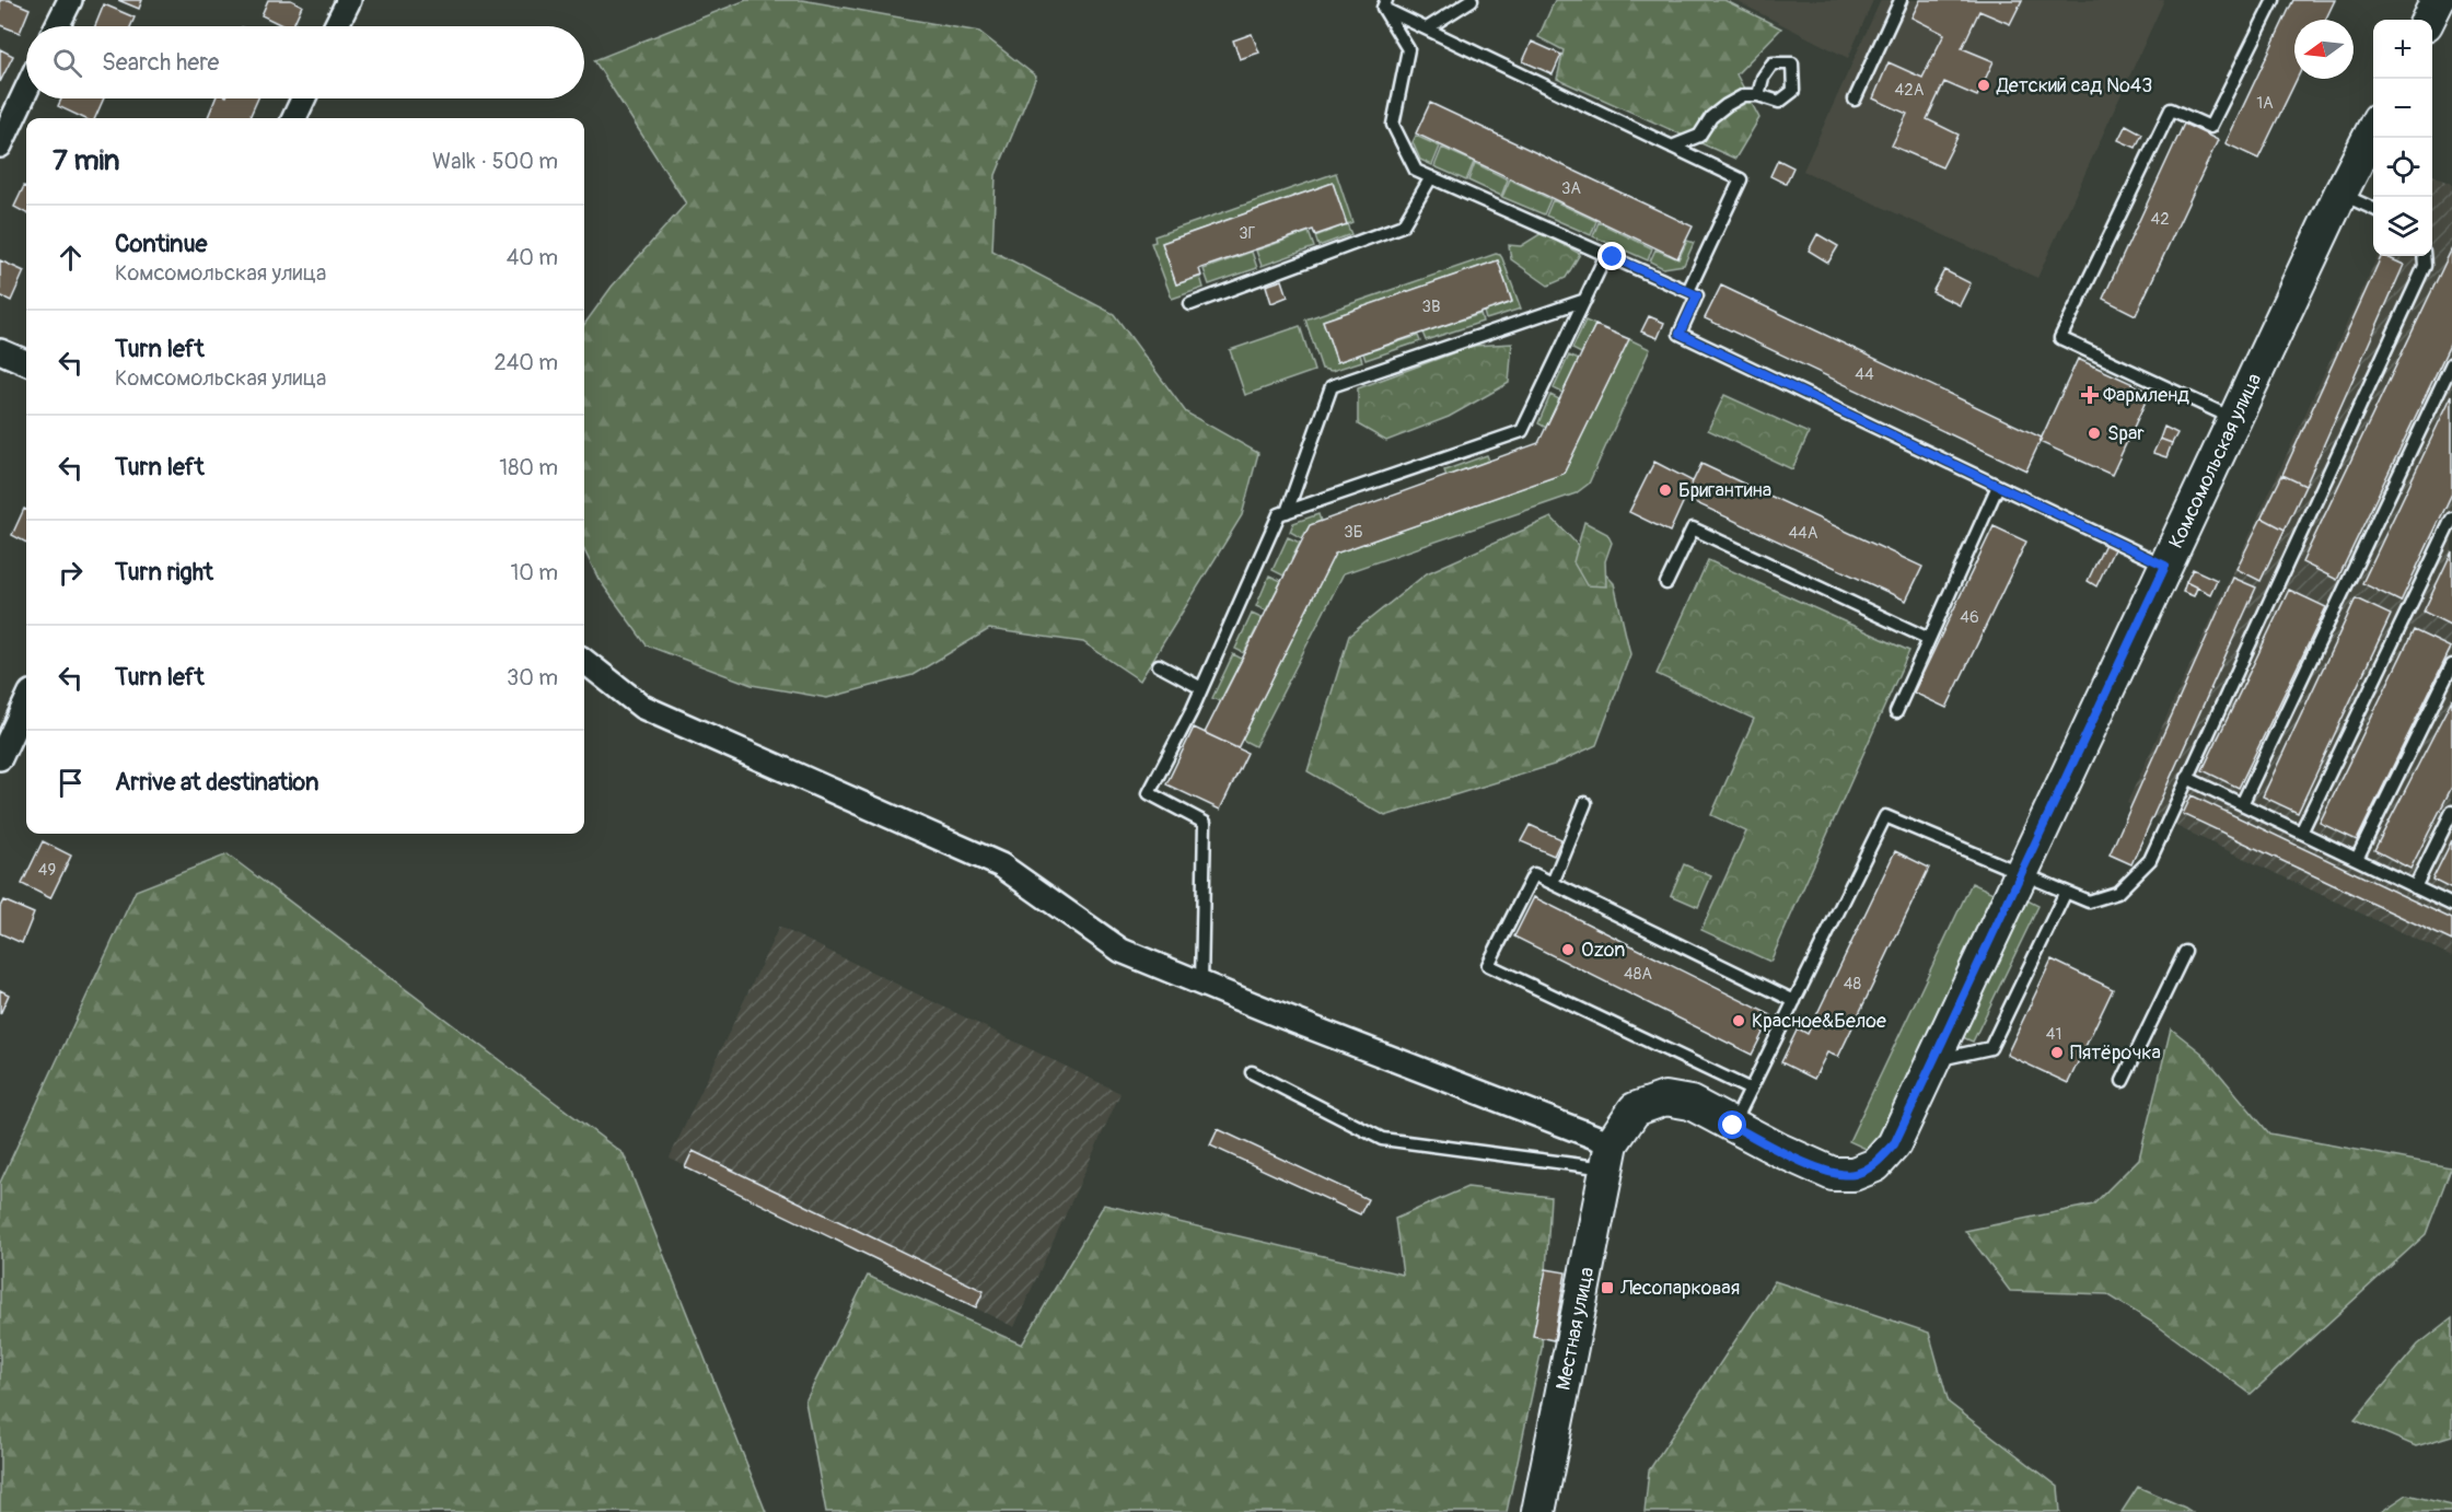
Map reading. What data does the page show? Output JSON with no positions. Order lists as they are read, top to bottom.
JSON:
{
  "streets": {
    "main road": ["Комсомольская улица", "Местная улица"]
  },
  "crossings": [
    ["Комсомольская улица", "Местная улица"]
  ],
  "places": {
    "other": [
      "Детский сад №43",
      "Spar",
      "Бригантина",
      "Ozon",
      "Красное&Белое",
      "Пятёрочка"
    ],
    "health": ["Фармленд"],
    "transit": ["Лесопарковая"]
  },
  "house_numbers": [
    "42А",
    "1А",
    "3А",
    "42",
    "3Г",
    "3В",
    "44",
    "3Б",
    "44А",
    "46",
    "49",
    "48А",
    "48",
    "41"
  ],
  "north": "left",
  "page": {
    "map_buttons": ["+", "−"],
    "search": "Search here",
    "heading": ["7 min", "Walk · 500 m"],
    "list": [
      ["Continue", "Комсомольская улица", "40 m"],
      ["Turn left", "Комсомольская улица", "240 m"],
      ["Turn left", "180 m"],
      ["Turn right", "10 m"],
      ["Turn left", "30 m"],
      "Arrive at destination"
    ]
  }
}
